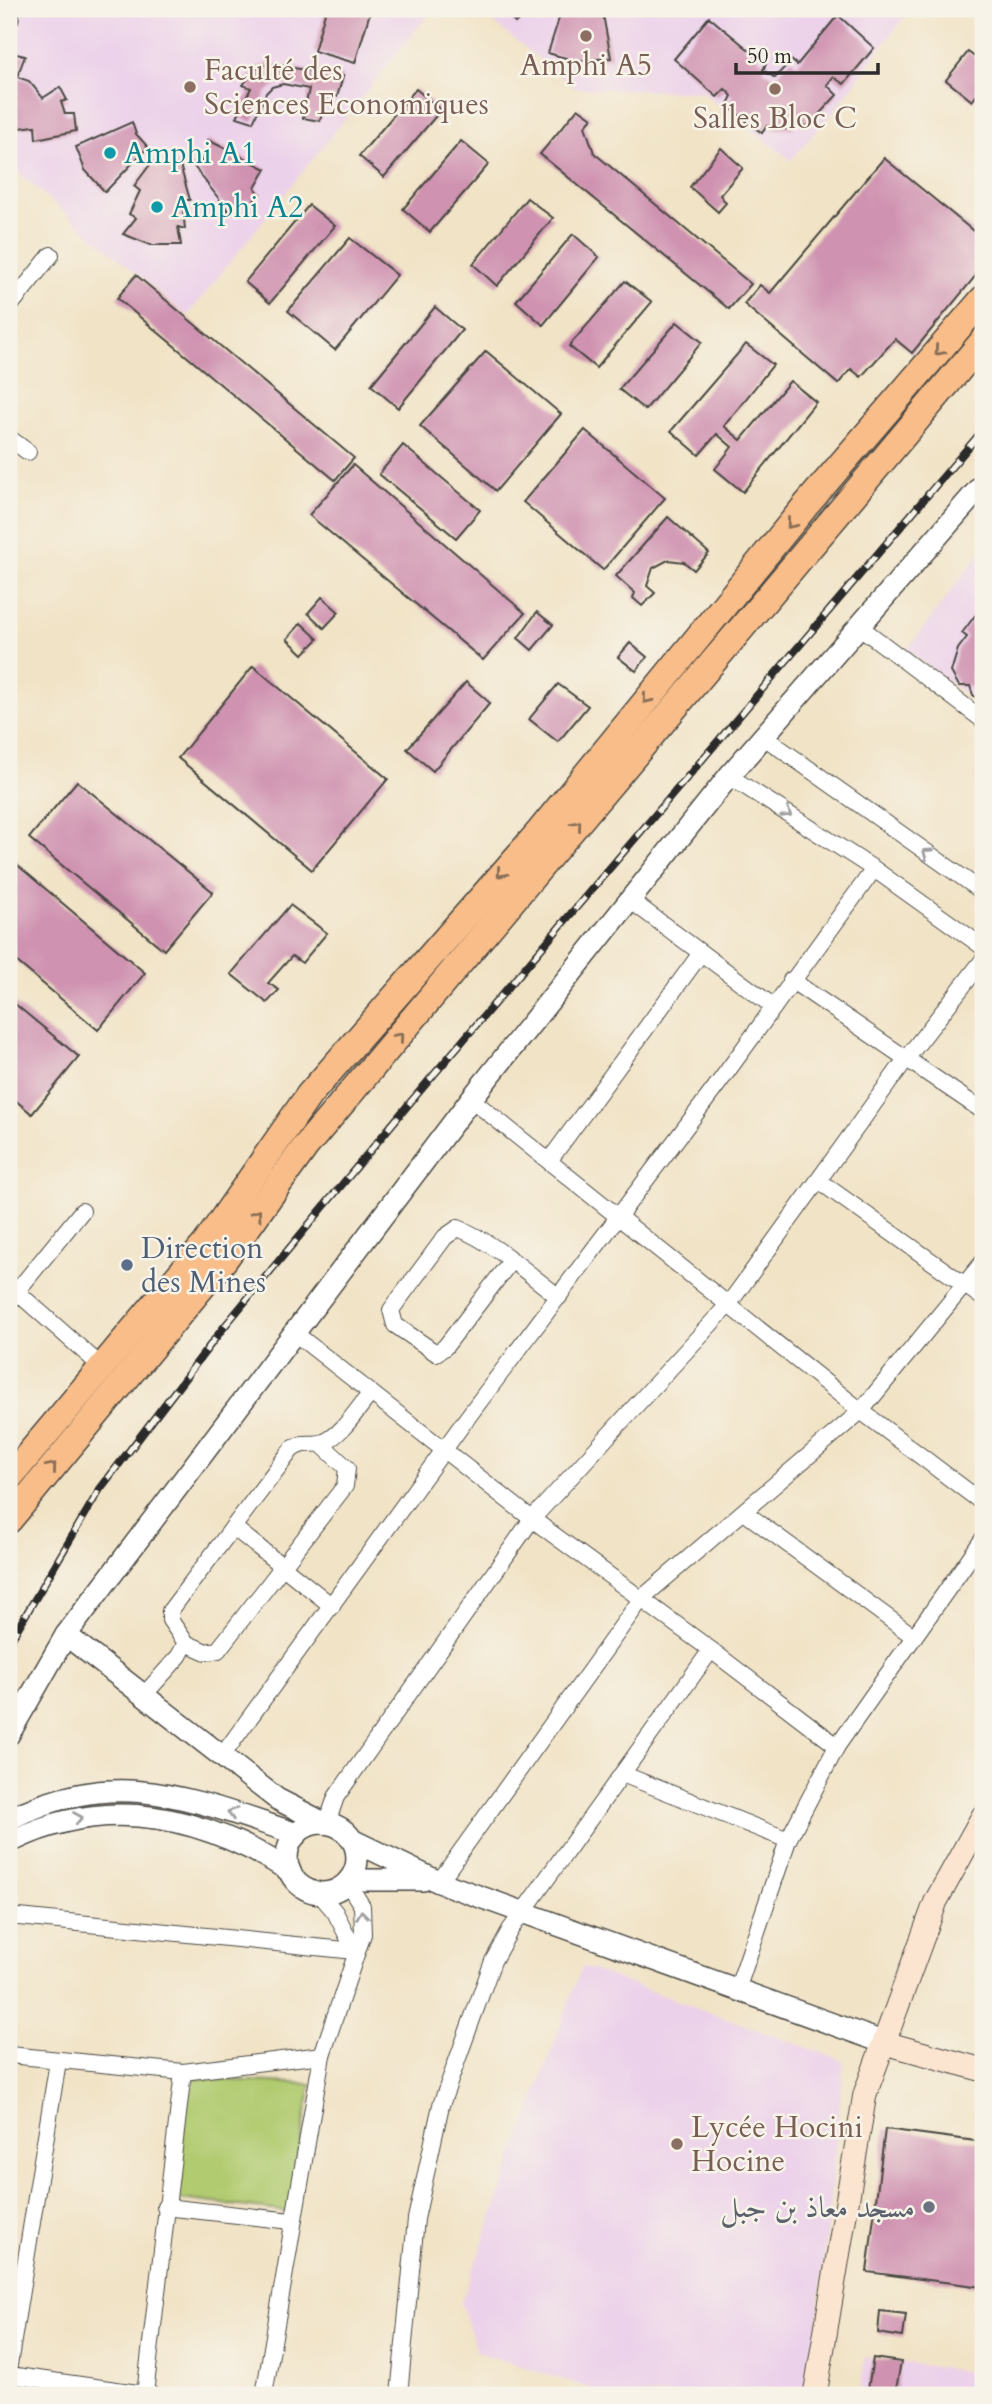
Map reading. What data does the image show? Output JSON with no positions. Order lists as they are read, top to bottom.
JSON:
{
  "places": [
    "Amphi A5",
    "Faculté des Sciences Economiques",
    "Salles Bloc C",
    "Amphi A1",
    "Amphi A2",
    "Direction des Mines",
    "Lycée Hocini Hocine",
    "مسجد معاذ بن جبل"
  ],
  "scale_bar": "50 m"
}
